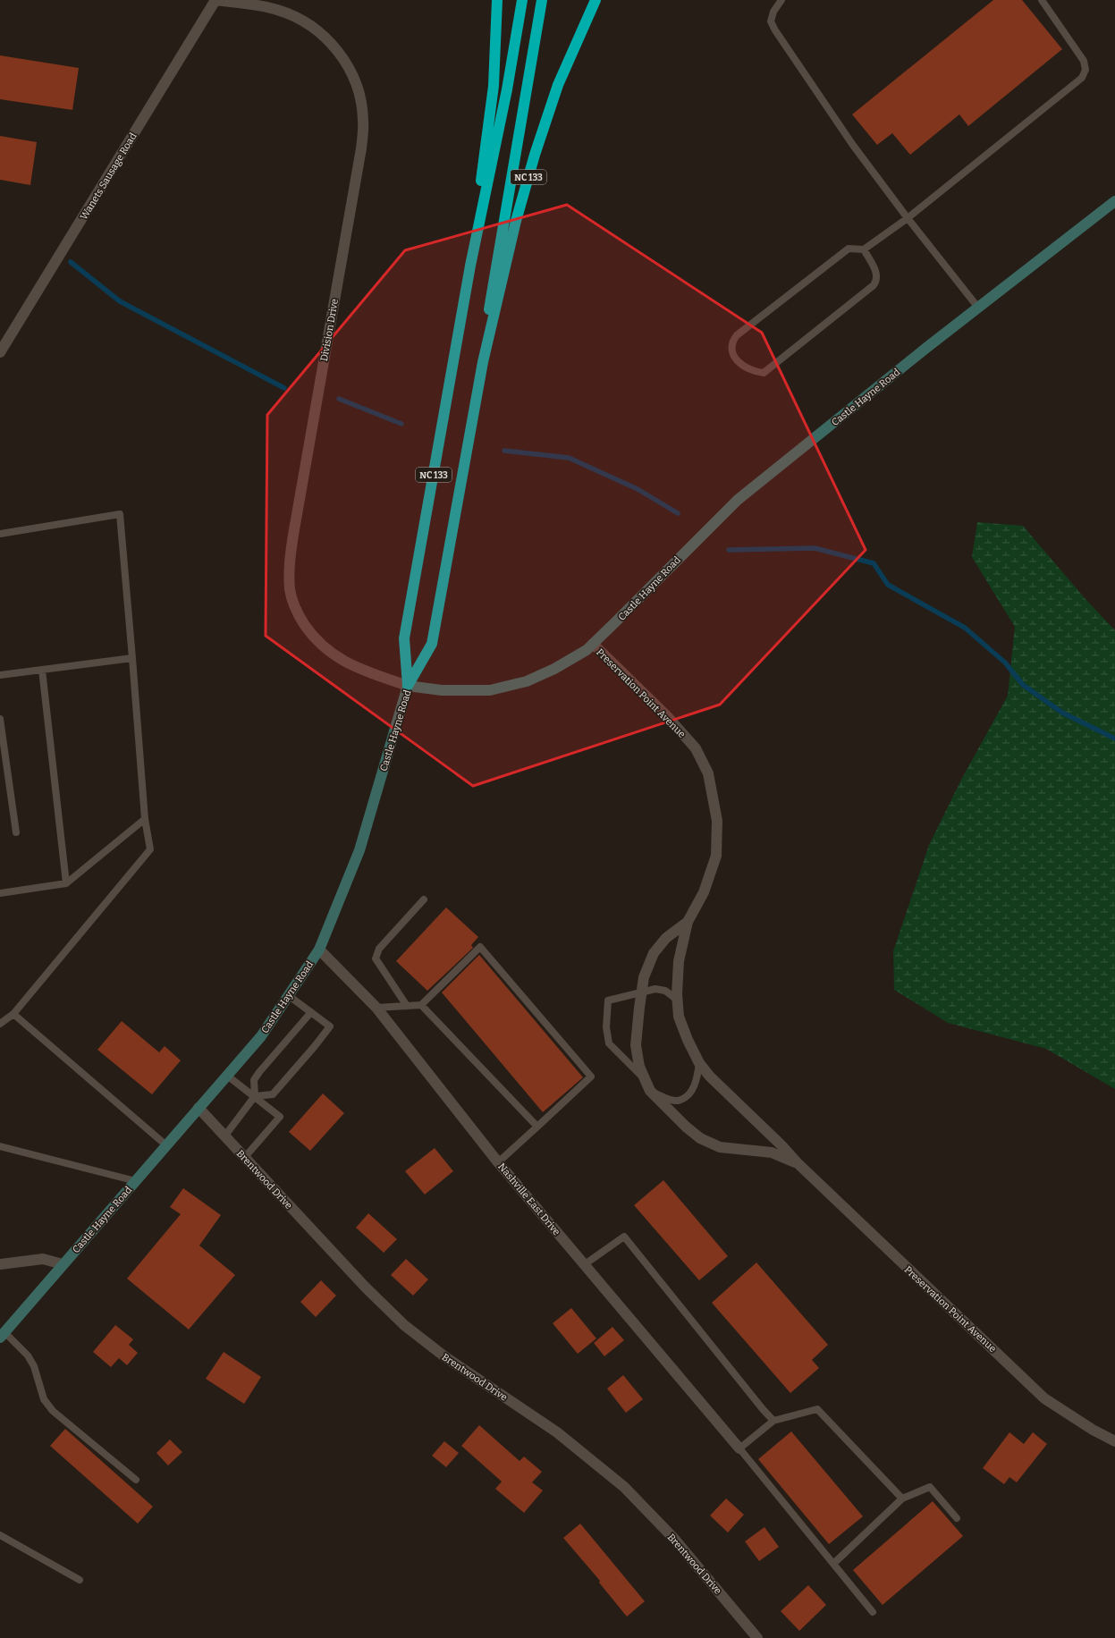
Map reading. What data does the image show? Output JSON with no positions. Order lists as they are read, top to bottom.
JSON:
{
  "streets": {
    "highway": ["NC 133"],
    "main road": ["Castle Hayne Road"],
    "street": [
      "Wanets Sausage Road",
      "Division Drive",
      "Preservation Point Avenue",
      "Brentwood Drive",
      "Nashville East Drive"
    ]
  },
  "crossings": [
    ["Wanets Sausage Road", "Division Drive"],
    ["NC 133", "Division Drive"],
    ["NC 133", "Castle Hayne Road"],
    ["Division Drive", "Castle Hayne Road"],
    ["Castle Hayne Road", "Preservation Point Avenue"],
    ["Castle Hayne Road", "Brentwood Drive"],
    ["Castle Hayne Road", "Nashville East Drive"]
  ]
}
